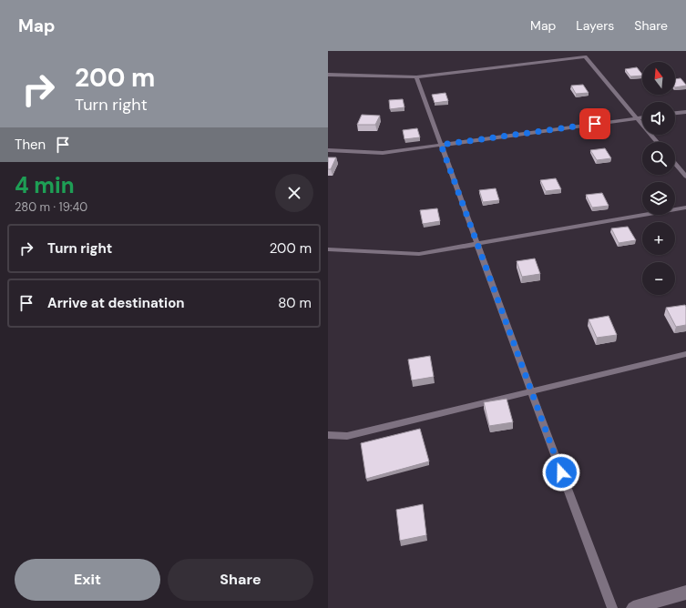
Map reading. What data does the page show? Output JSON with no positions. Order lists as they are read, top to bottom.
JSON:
{
  "north": "top",
  "page": {
    "header": "Map",
    "nav": ["Map", "Layers", "Share"],
    "turn": ["200 m", "Turn right"],
    "map_buttons": ["+", "−"],
    "then": "Then",
    "heading": ["4 min", "280 m · 19:40"],
    "list": [
      {
        "name": "Turn right",
        "value": "200 m"
      },
      {
        "name": "Arrive at destination",
        "value": "80 m"
      }
    ],
    "buttons": ["Exit", "Share"]
  }
}
